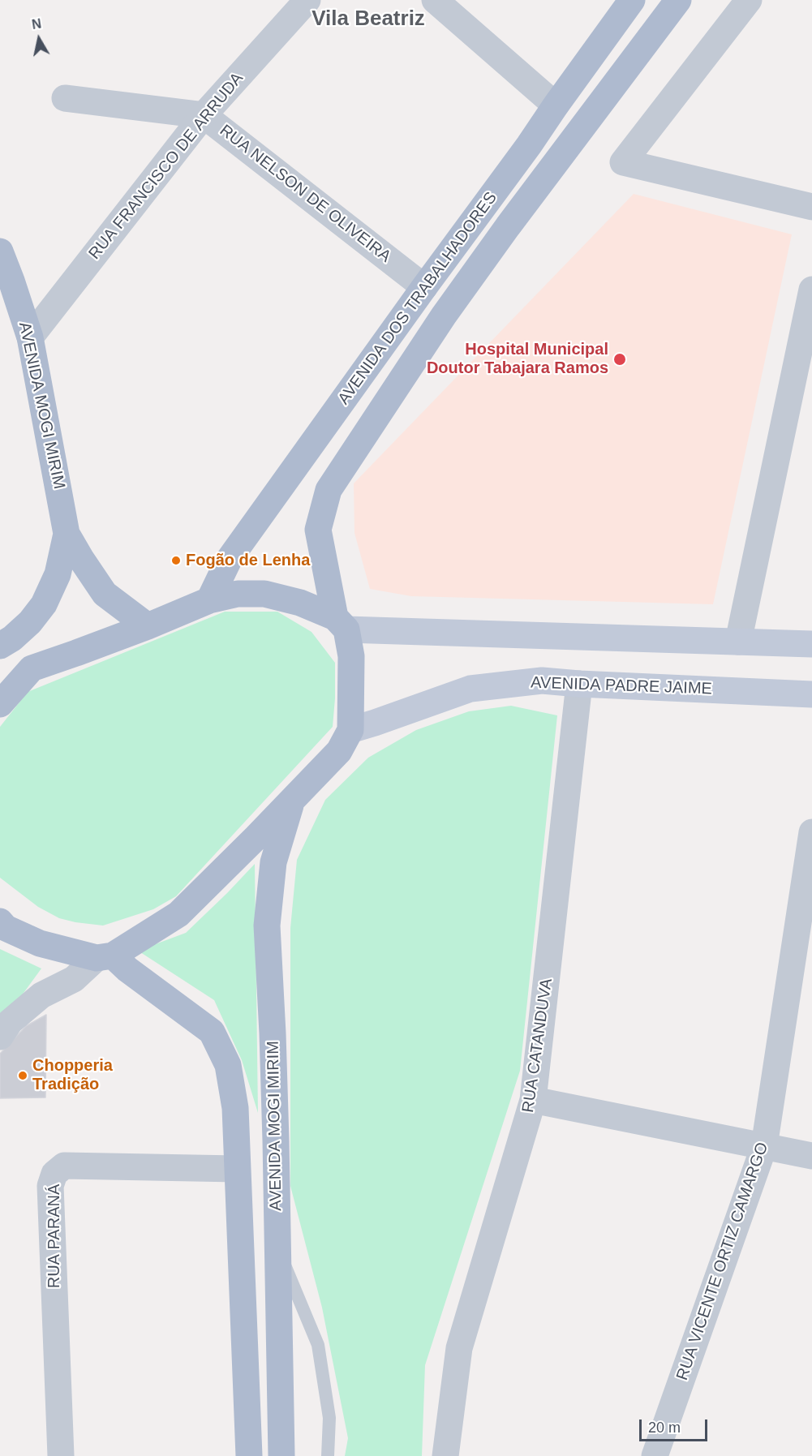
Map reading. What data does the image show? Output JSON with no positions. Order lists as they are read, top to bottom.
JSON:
{
  "streets": {
    "main road": ["AVENIDA DOS TRABALHADORES", "AVENIDA MOGI MIRIM", "AVENIDA PADRE JAIME"],
    "street": [
      "RUA FRANCISCO DE ARRUDA",
      "RUA NELSON DE OLIVEIRA",
      "RUA CATANDUVA",
      "RUA PARANÁ",
      "RUA VICENTE ORTIZ CAMARGO"
    ]
  },
  "crossings": [
    ["RUA FRANCISCO DE ARRUDA", "RUA NELSON DE OLIVEIRA"],
    ["RUA FRANCISCO DE ARRUDA", "AVENIDA MOGI MIRIM"],
    ["RUA NELSON DE OLIVEIRA", "AVENIDA DOS TRABALHADORES"],
    ["AVENIDA DOS TRABALHADORES", "AVENIDA PADRE JAIME"],
    ["AVENIDA PADRE JAIME", "RUA CATANDUVA"]
  ],
  "districts": ["Vila Beatriz"],
  "places": ["Hospital Municipal Doutor Tabajara Ramos", "Fogão de Lenha", "Chopperia Tradição"],
  "scale_bar": "20 m",
  "north": "top"
}
